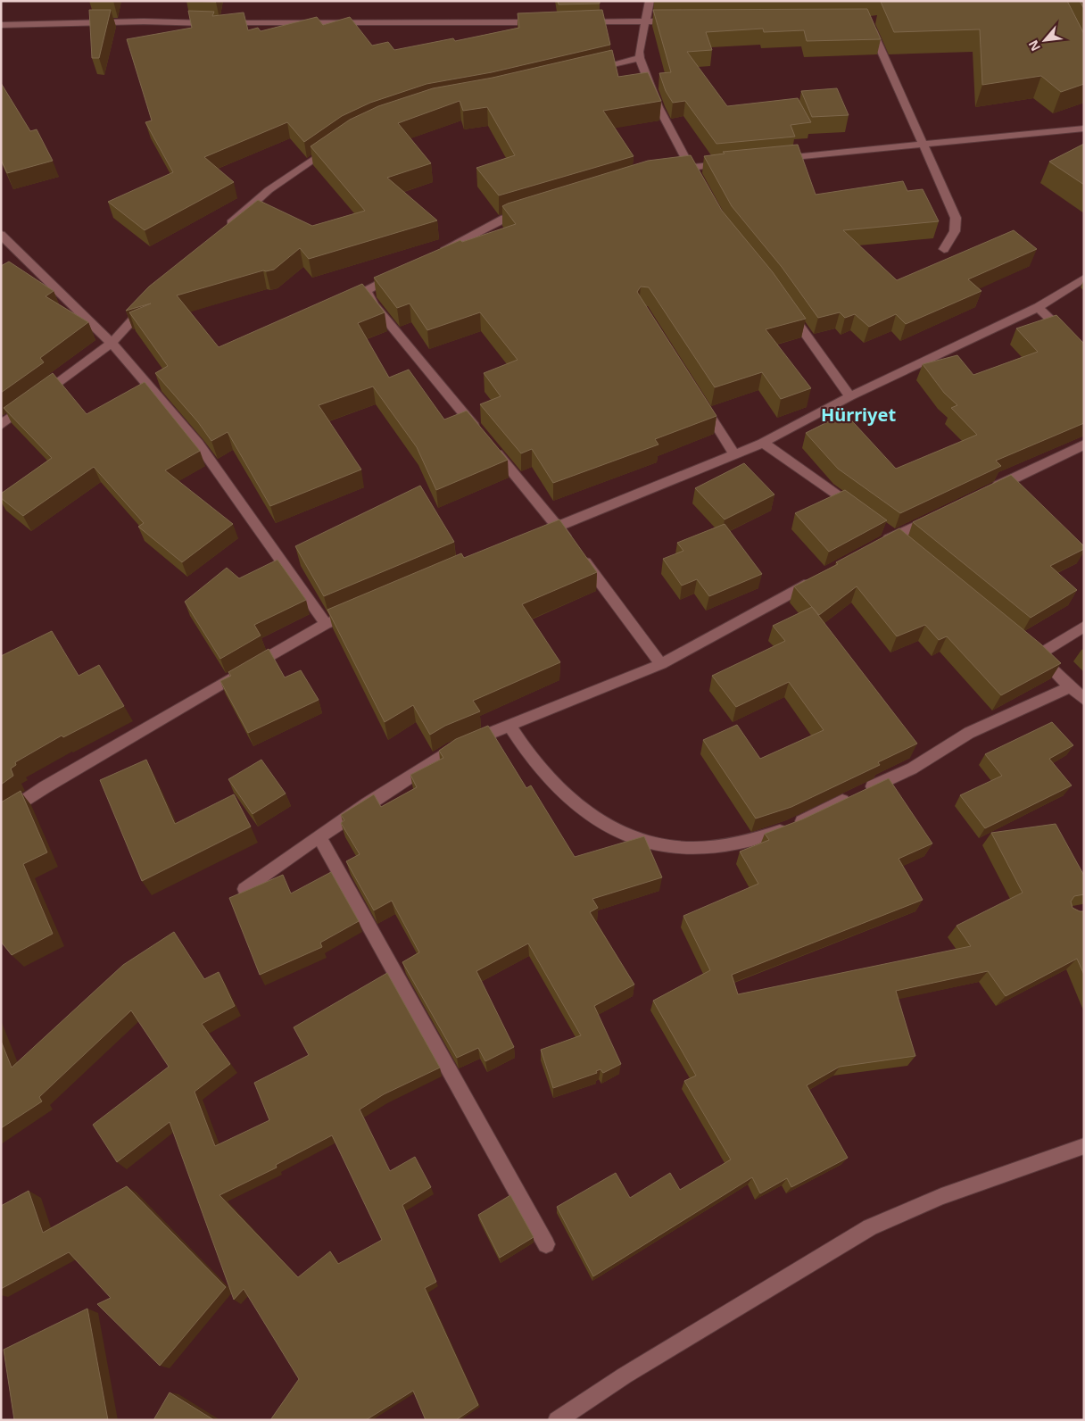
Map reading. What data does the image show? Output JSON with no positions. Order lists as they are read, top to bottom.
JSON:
{
  "districts": ["Hürriyet"],
  "north": "bottom left"
}
